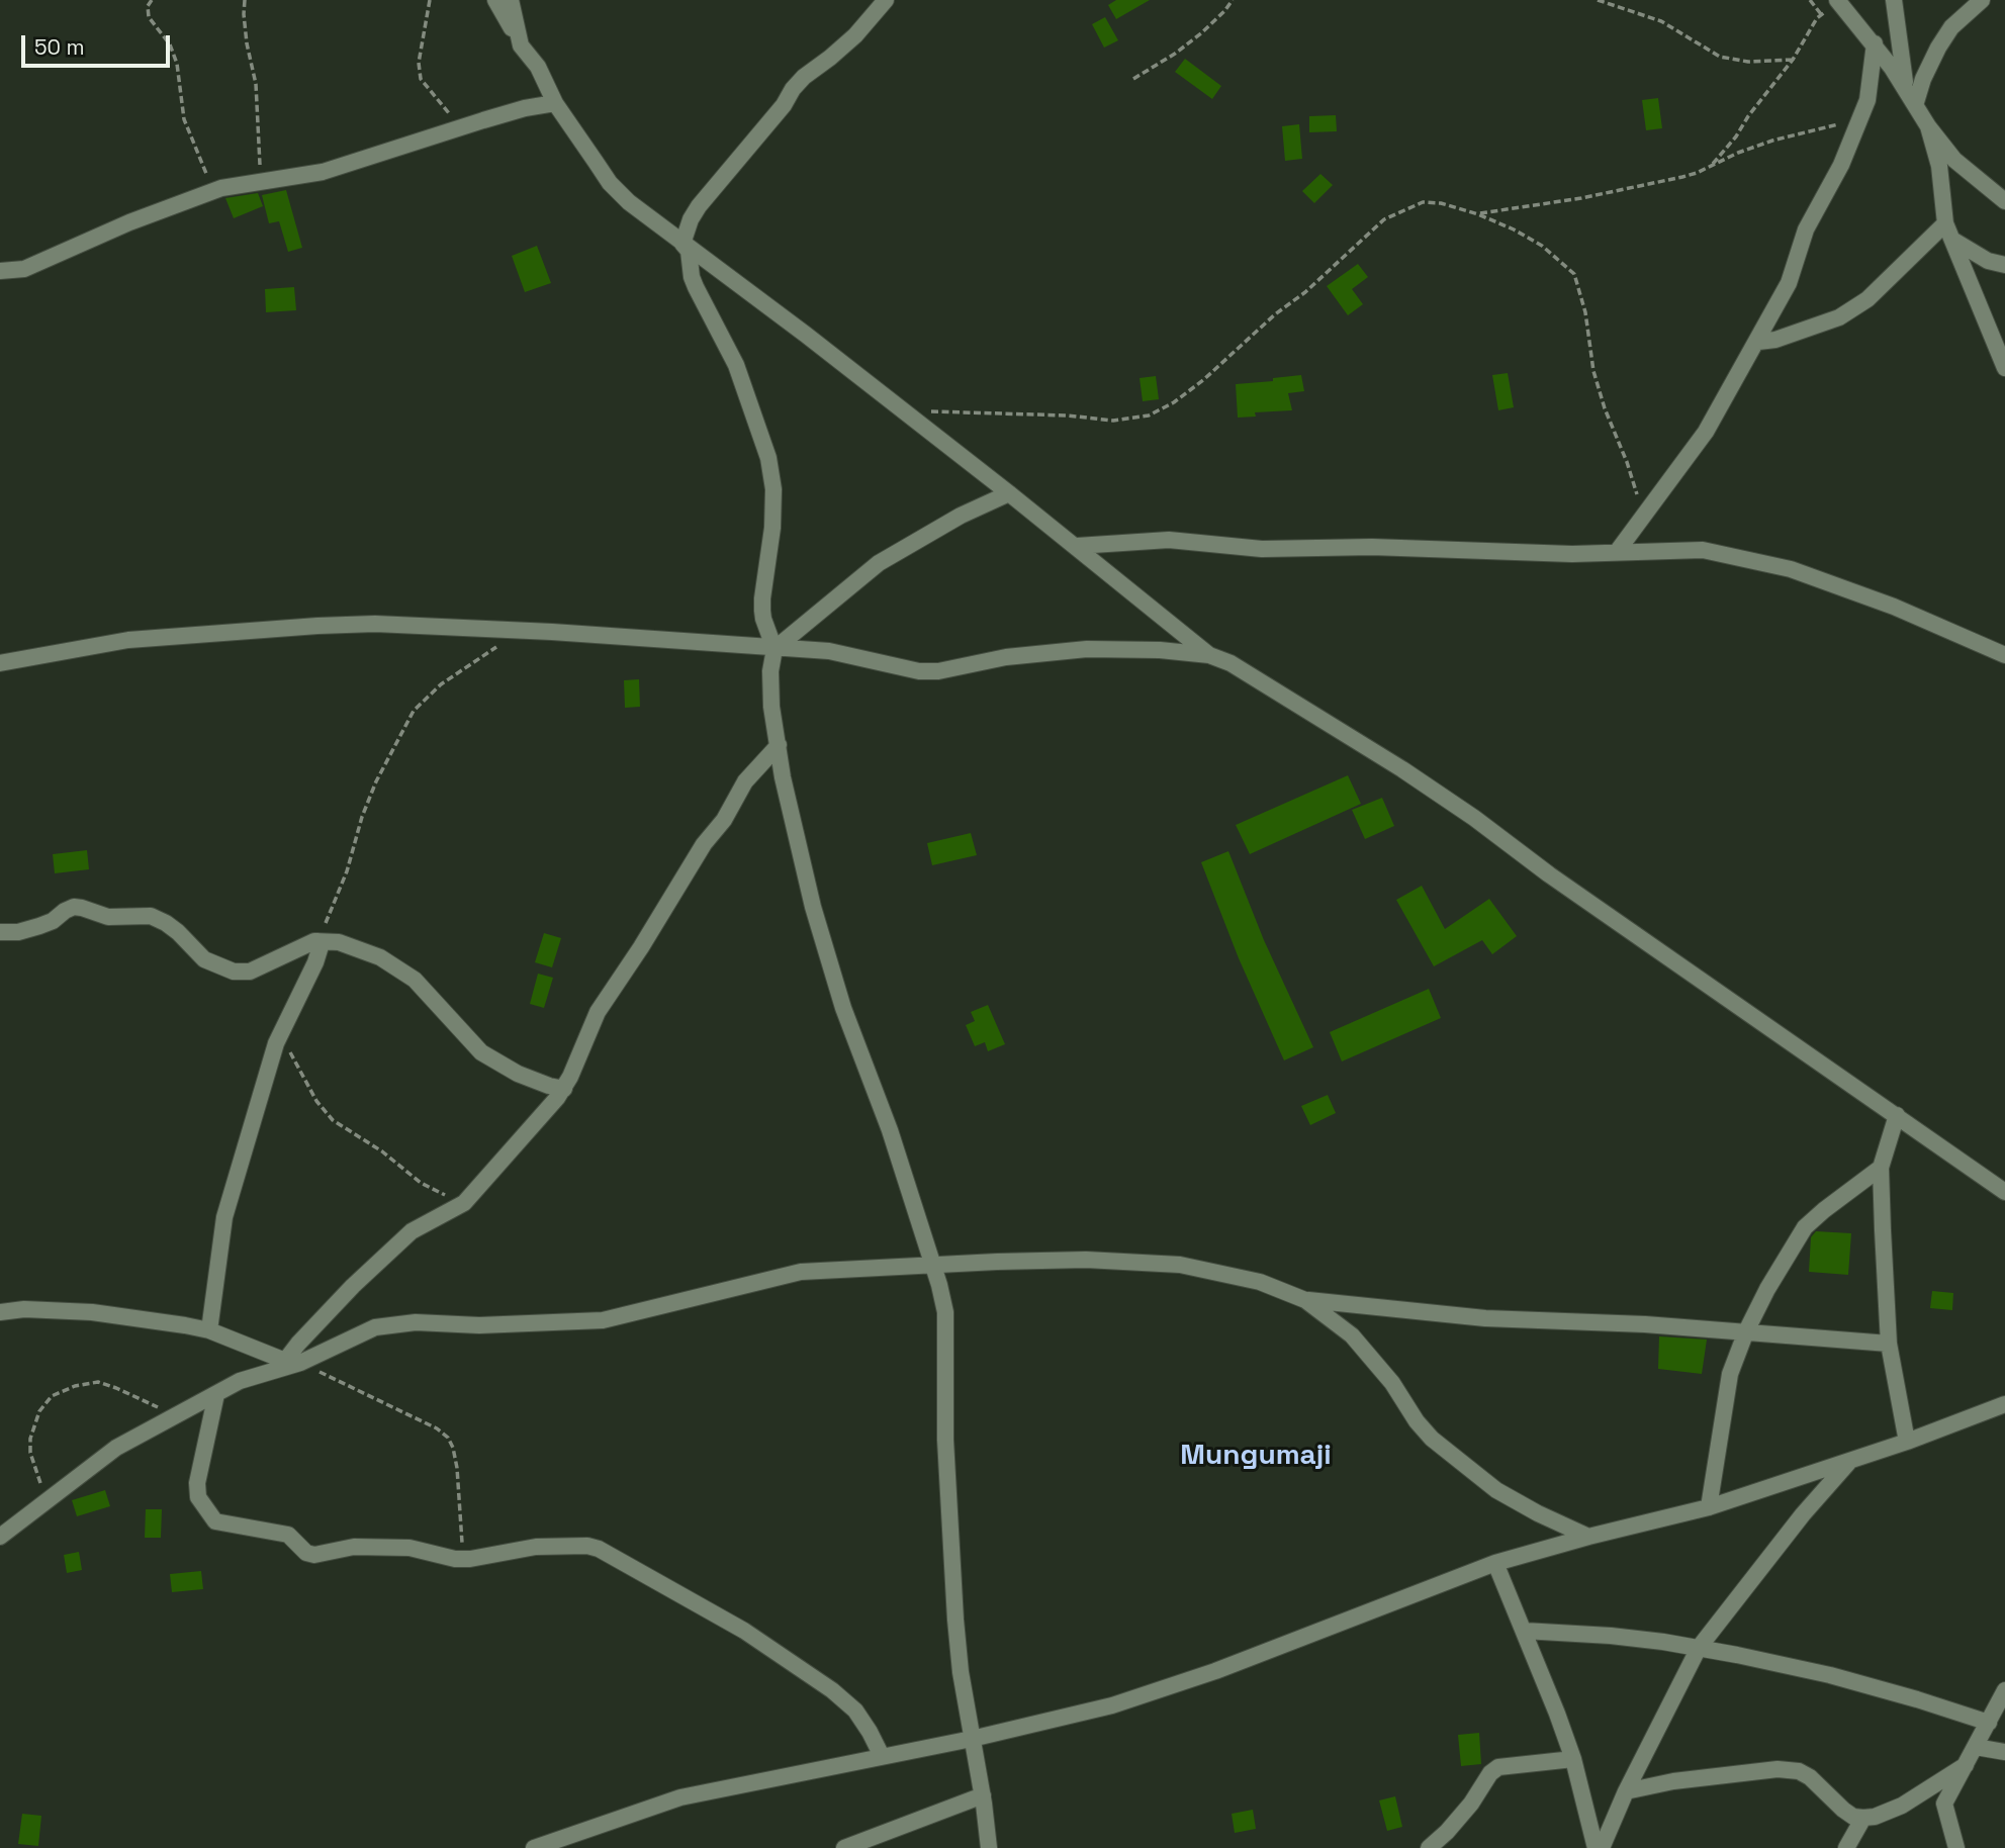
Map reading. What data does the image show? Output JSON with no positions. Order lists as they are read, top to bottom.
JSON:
{
  "districts": ["Mungumaji"],
  "scale_bar": "50 m"
}
